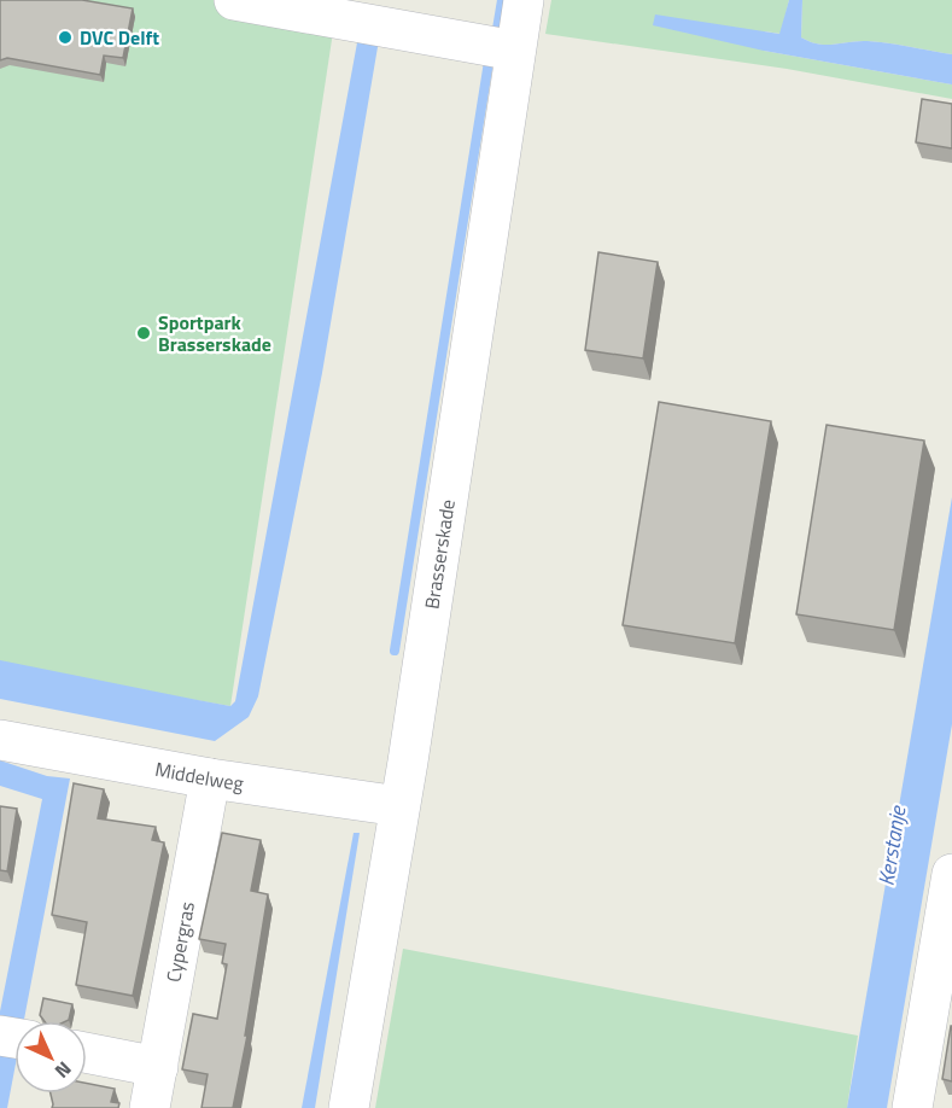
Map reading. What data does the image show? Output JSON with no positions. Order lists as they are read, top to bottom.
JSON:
{
  "streets": {
    "street": ["Brasserskade", "Middelweg", "Cypergras"]
  },
  "crossings": [
    ["Brasserskade", "Middelweg"],
    ["Middelweg", "Cypergras"]
  ],
  "water": ["Kerstanje"],
  "places": ["DVC Delft", "Sportpark Brasserskade"],
  "north": "bottom right"
}
